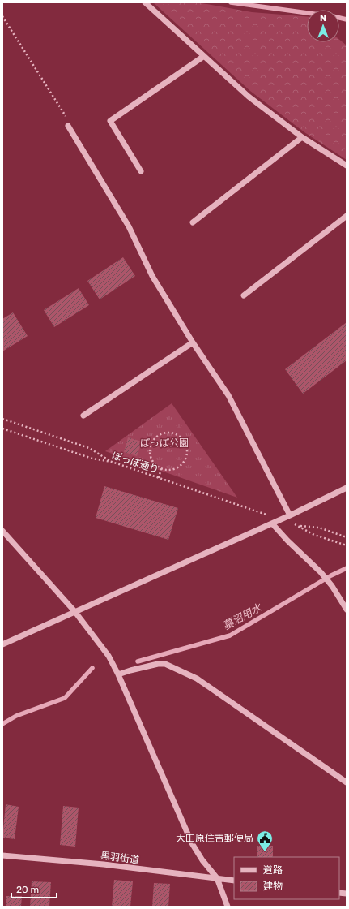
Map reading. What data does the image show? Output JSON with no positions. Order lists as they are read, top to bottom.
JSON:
{
  "streets": {
    "street": ["黒羽街道"],
    "path": ["ぽっぽ通り"]
  },
  "water": ["蟇沼用水"],
  "parks": ["ぽっぽ公園"],
  "places": {
    "public building": ["大田原住吉郵便局"]
  },
  "legend": ["道路", "建物"],
  "scale_bar": "20 m",
  "north": "top"
}
